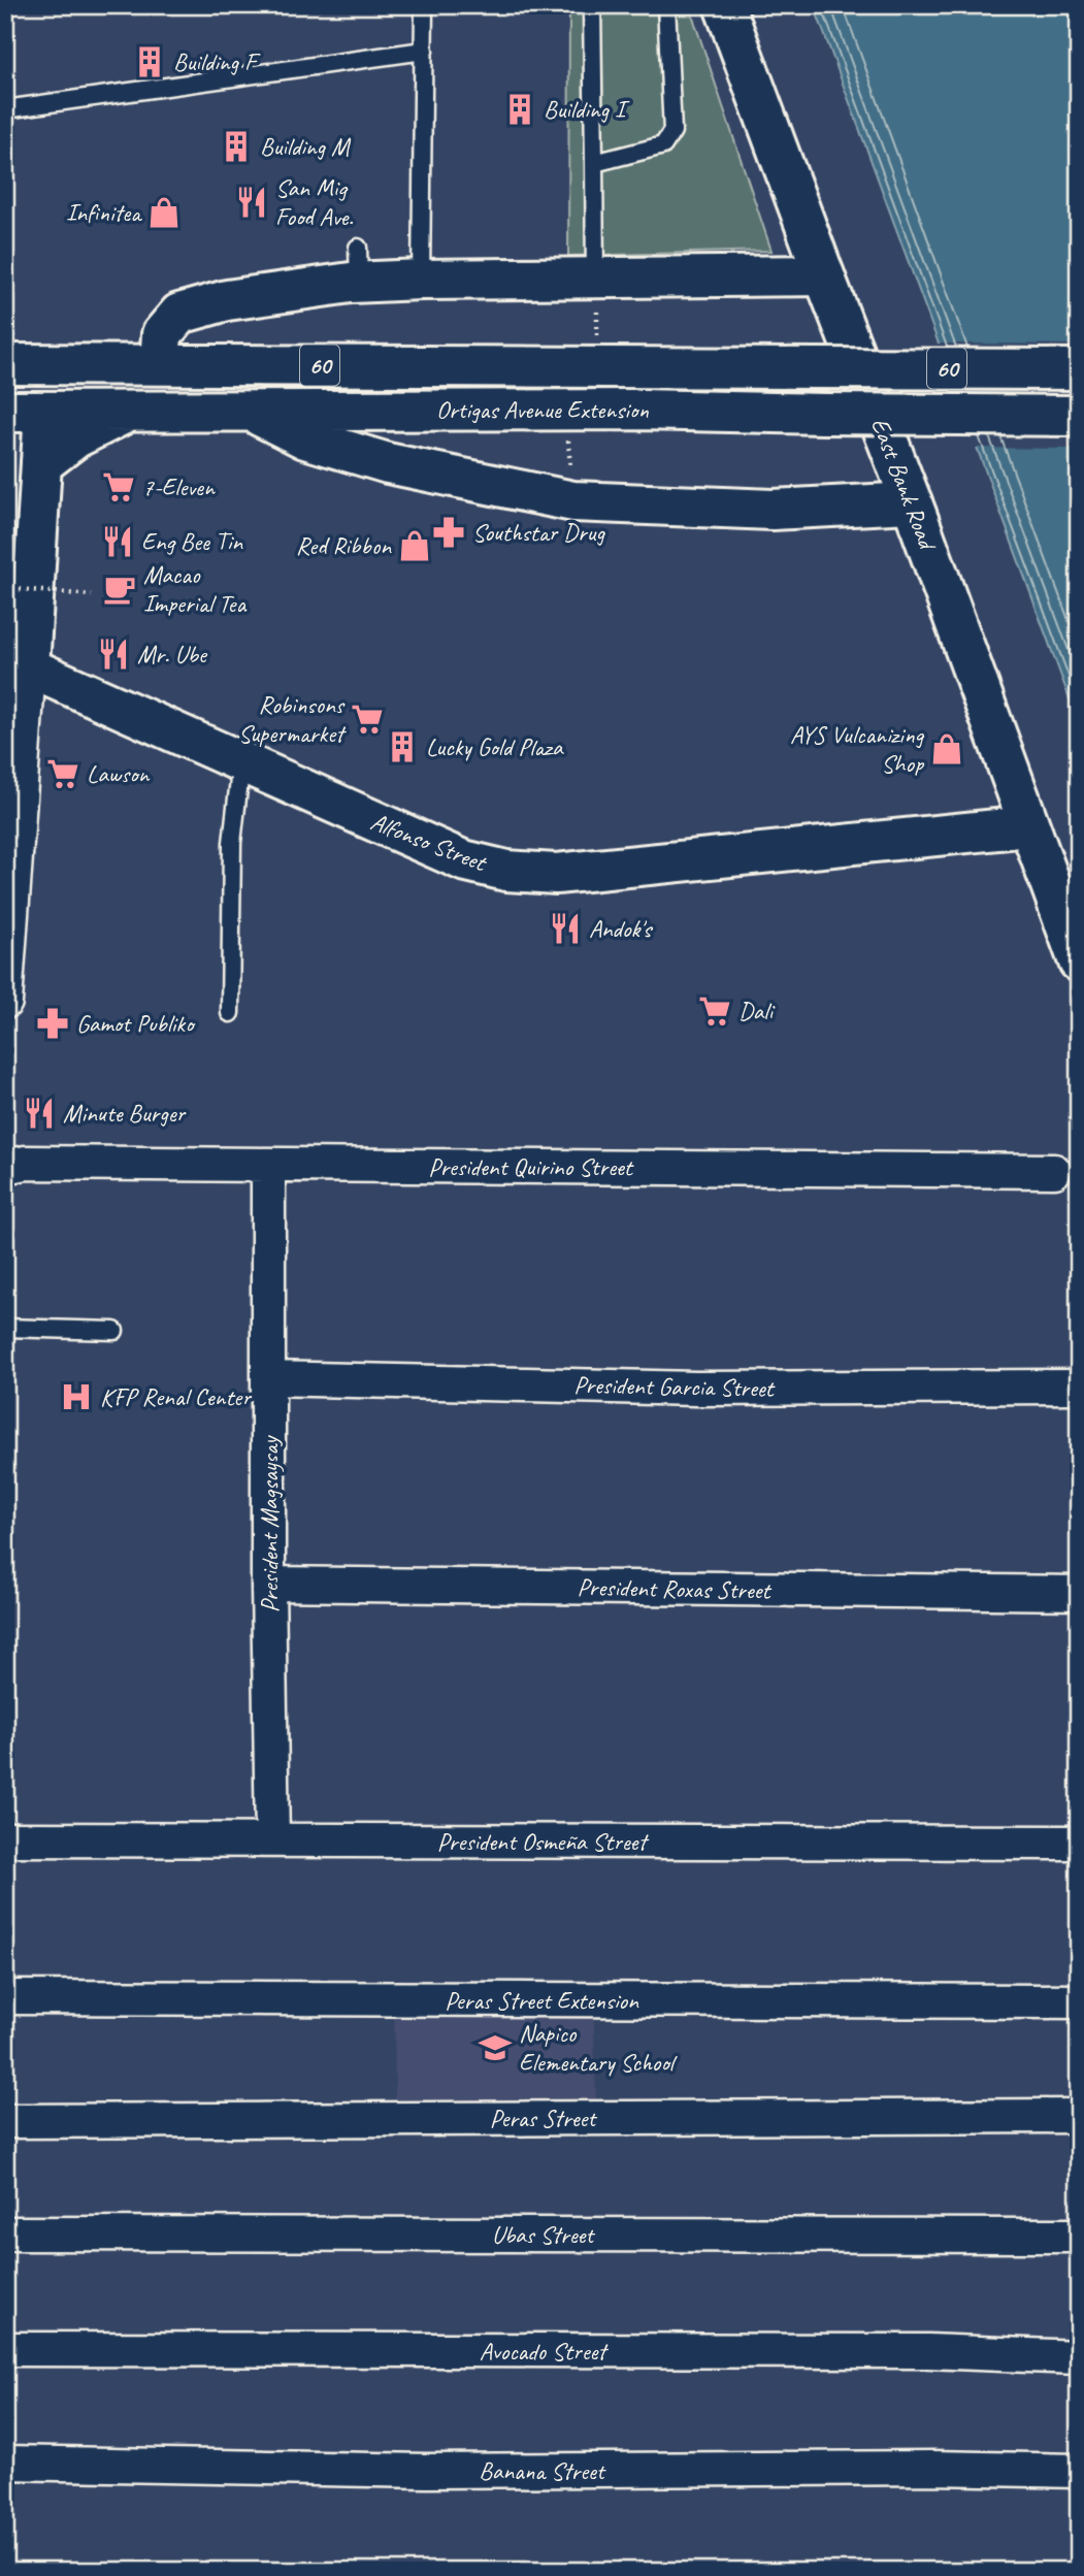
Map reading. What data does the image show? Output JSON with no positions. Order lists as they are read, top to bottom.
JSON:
{
  "streets": {
    "main road": [
      "60",
      "Ortigas Avenue Extension",
      "East Bank Road",
      "Alfonso Street"
    ],
    "street": [
      "President Quirino Street",
      "President Garcia Street",
      "President Magsaysay",
      "President Roxas Street",
      "President Osmeña Street",
      "Peras Street Extension",
      "Peras Street",
      "Ubas Street",
      "Avocado Street",
      "Banana Street"
    ]
  },
  "crossings": [
    ["East Bank Road", "Alfonso Street"],
    ["President Quirino Street", "President Magsaysay"],
    ["President Garcia Street", "President Magsaysay"],
    ["President Magsaysay", "President Roxas Street"],
    ["President Magsaysay", "President Osmeña Street"]
  ],
  "places": {
    "building": [
      "Building F",
      "Building I",
      "Building M",
      "Lucky Gold Plaza"
    ],
    "restaurant": [
      "San Mig Food Ave.",
      "Eng Bee Tin",
      "Mr. Ube",
      "Andok's",
      "Minute Burger"
    ],
    "shop": ["Infinitea", "Red Ribbon", "AYS Vulcanizing Shop"],
    "supermarket": [
      "7-Eleven",
      "Robinsons Supermarket",
      "Lawson",
      "Dali"
    ],
    "pharmacy": ["Southstar Drug", "Gamot Publiko"],
    "cafe": ["Macao Imperial Tea"],
    "hospital": ["KFP Renal Center"],
    "school or university": ["Napico Elementary School"]
  }
}
